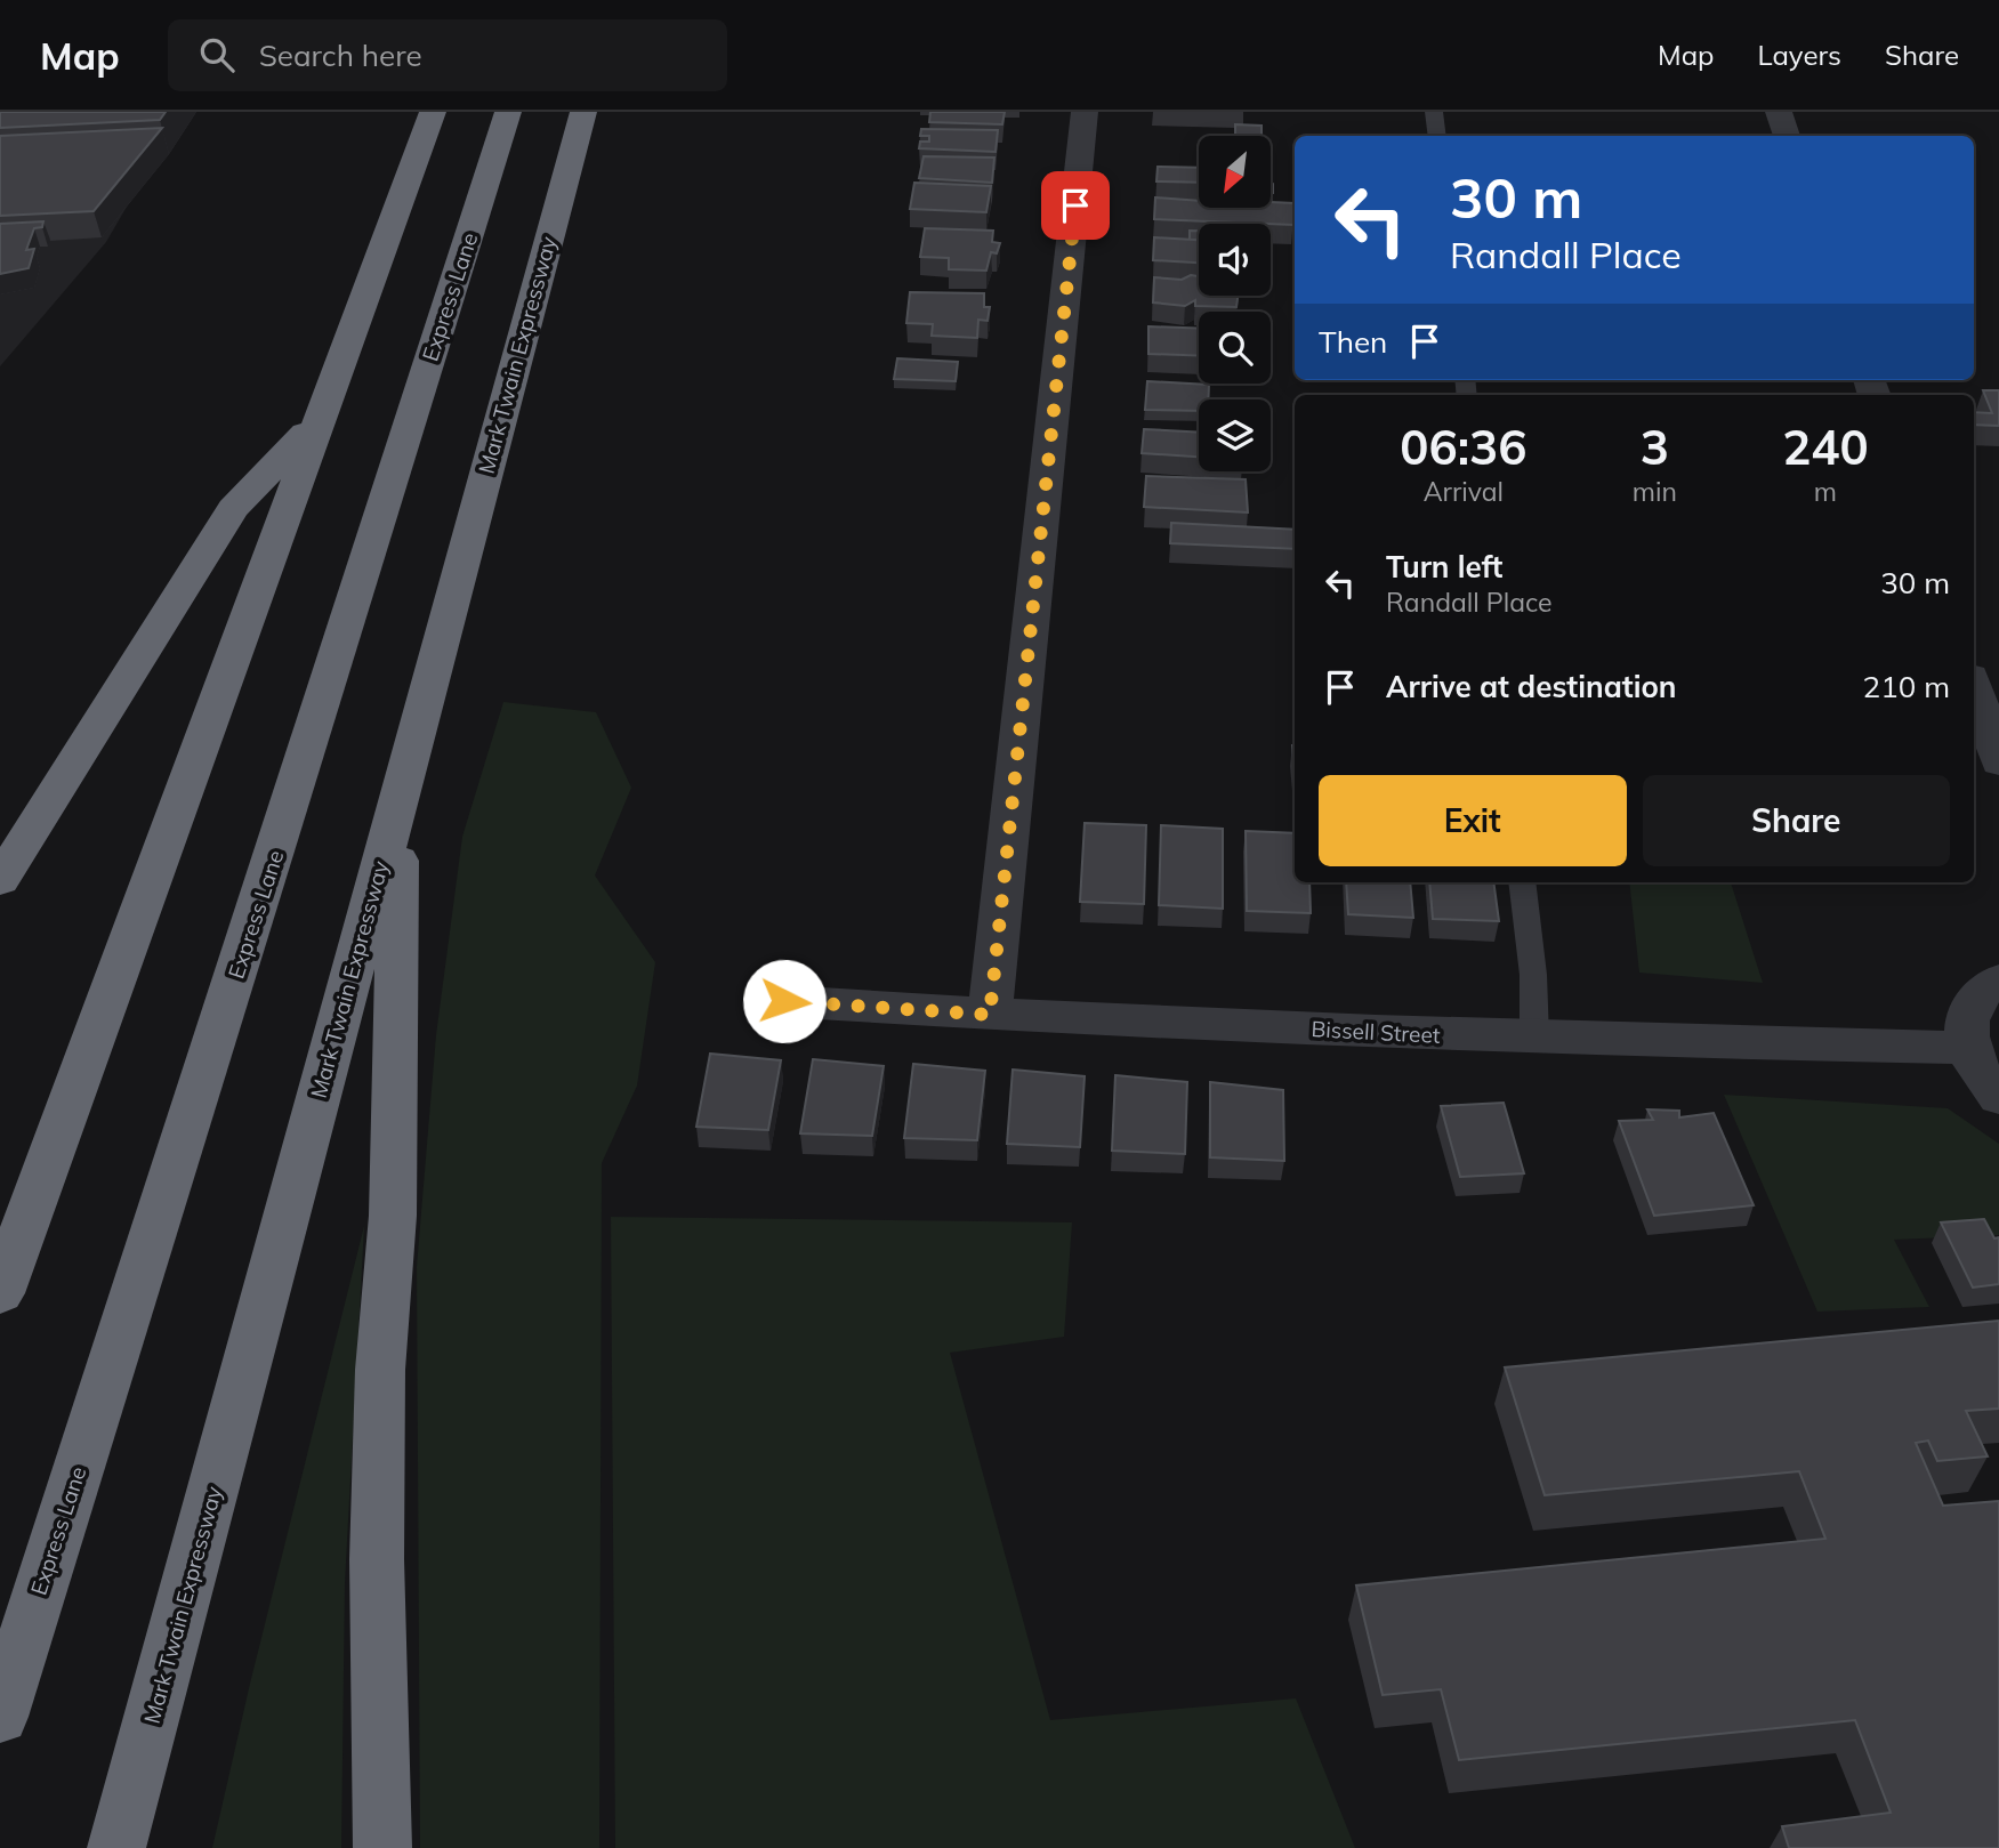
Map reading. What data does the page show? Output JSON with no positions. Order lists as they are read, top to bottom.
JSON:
{
  "streets": {
    "highway": ["Express Lane", "Mark Twain Expressway"],
    "street": ["Bissell Street"]
  },
  "north": "bottom left",
  "page": {
    "header": "Map",
    "search": "Search here",
    "nav": ["Map", "Layers", "Share"],
    "turn": ["30 m", "Randall Place"],
    "then": "Then",
    "eta": [
      "06:36",
      "Arrival",
      "3",
      "min",
      "240",
      "m"
    ],
    "list": [
      {
        "name": "Turn left",
        "note": "Randall Place",
        "value": "30 m"
      },
      {
        "name": "Arrive at destination",
        "value": "210 m"
      }
    ],
    "buttons": ["Exit", "Share"]
  }
}
